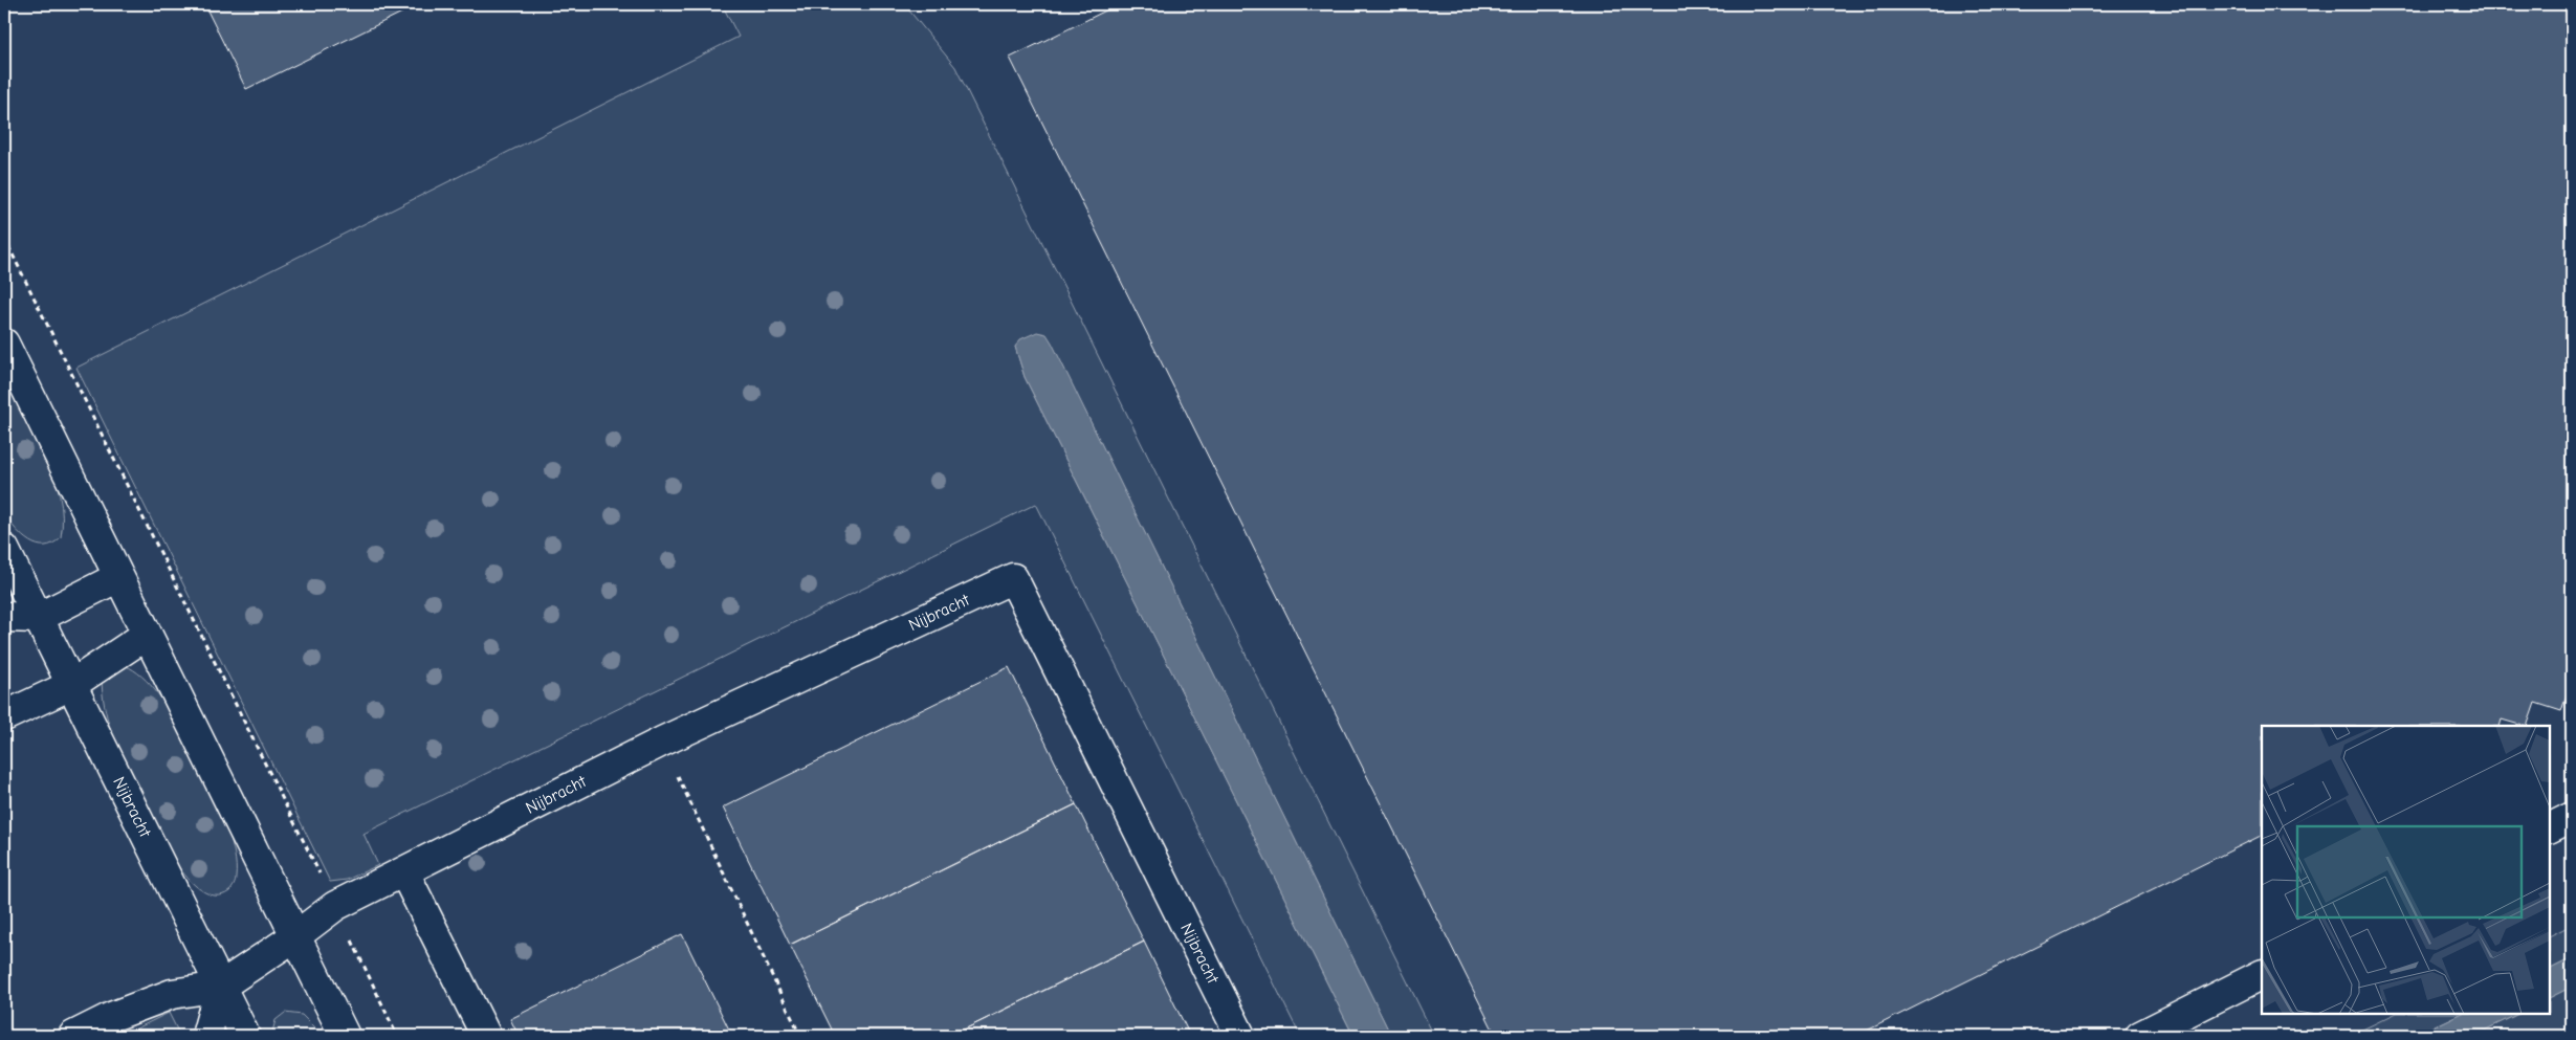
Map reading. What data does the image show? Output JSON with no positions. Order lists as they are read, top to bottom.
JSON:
{
  "streets": {
    "street": ["Nijbracht"]
  }
}
